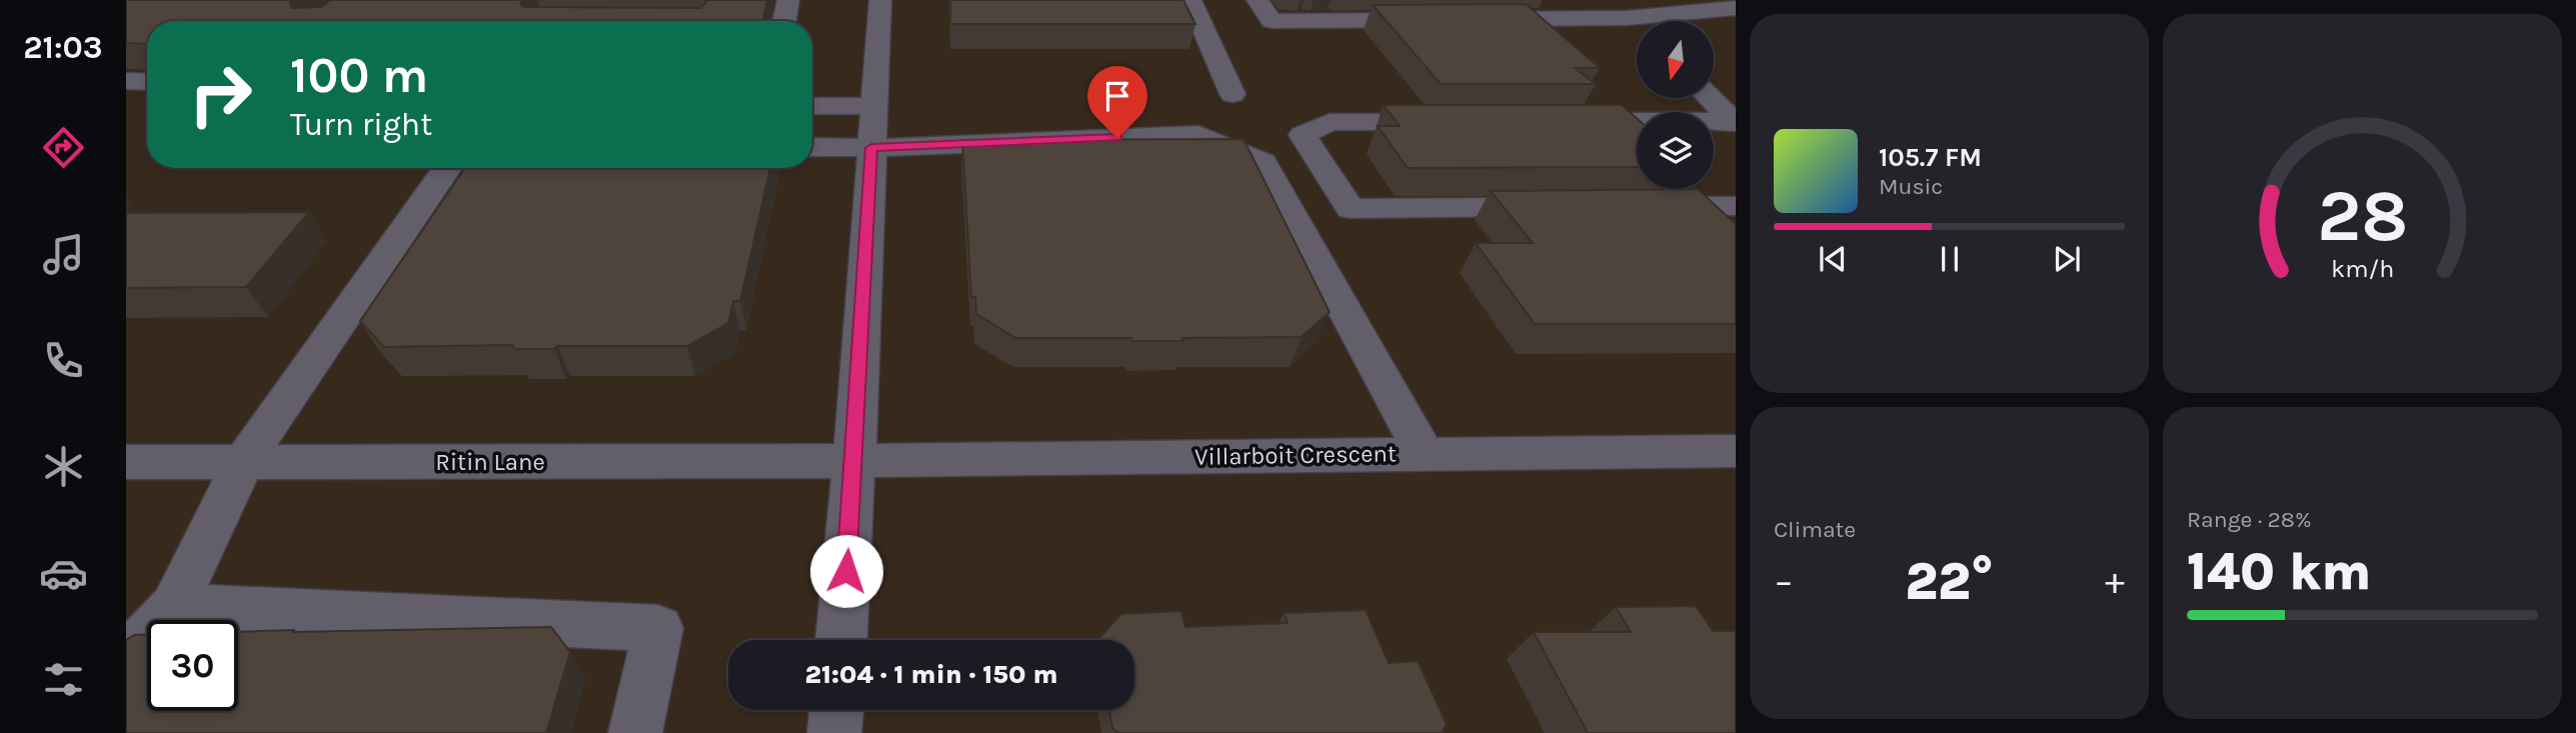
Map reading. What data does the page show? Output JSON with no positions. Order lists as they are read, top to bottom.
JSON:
{
  "streets": {
    "street": ["Villarboit Crescent", "Ritin Lane"]
  },
  "crossings": [
    ["Villarboit Crescent", "Ritin Lane"]
  ],
  "north": "bottom",
  "page": {
    "tabs": "21:03",
    "turn": ["100 m", "Turn right"],
    "song": ["105.7 FM", "Music"],
    "tile": [
      "Climate",
      ["Range · 28%", "140 km"]
    ],
    "heat": ["−", "22°", "+"],
    "limit": "30",
    "trip": "21:04 · 1 min · 150 m",
    "gauge": ["28", "km/h"]
  }
}
